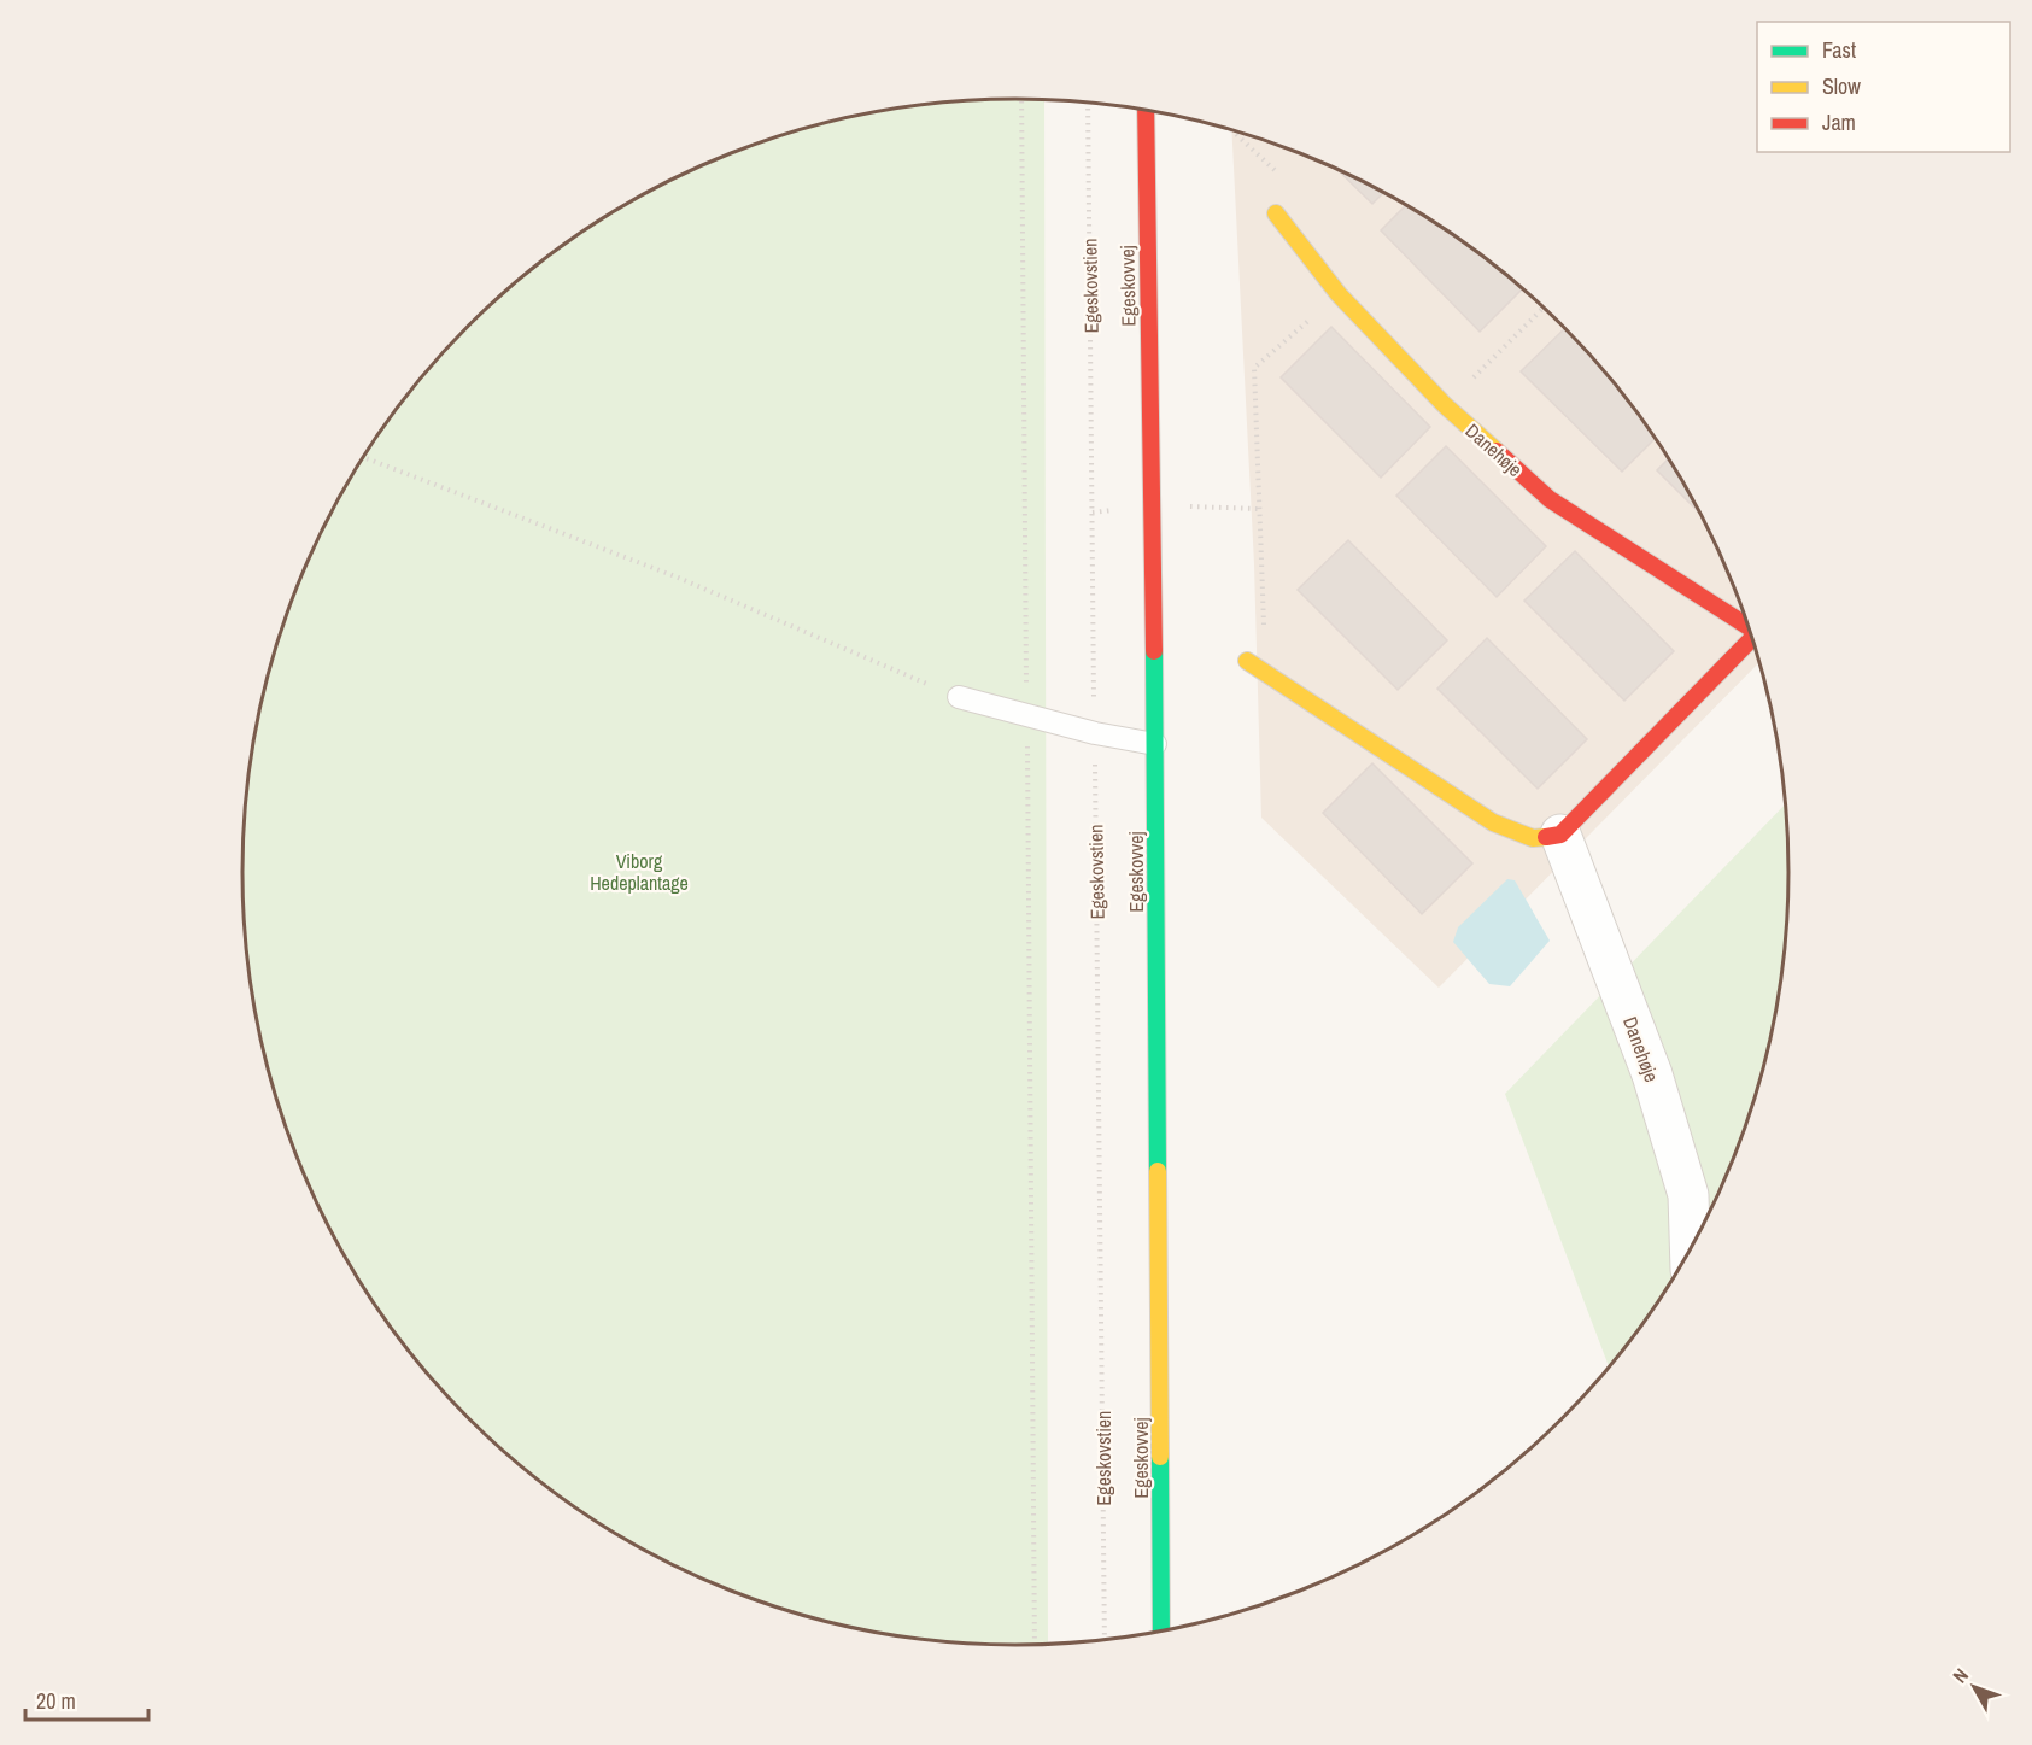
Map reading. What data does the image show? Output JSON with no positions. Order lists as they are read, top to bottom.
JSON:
{
  "streets": {
    "street": ["Egeskovvej", "Danehøje"],
    "path": ["Egeskovstien"]
  },
  "parks": ["Viborg Hedeplantage"],
  "legend": ["Fast", "Slow", "Jam"],
  "scale_bar": "20 m",
  "north": "top left"
}
